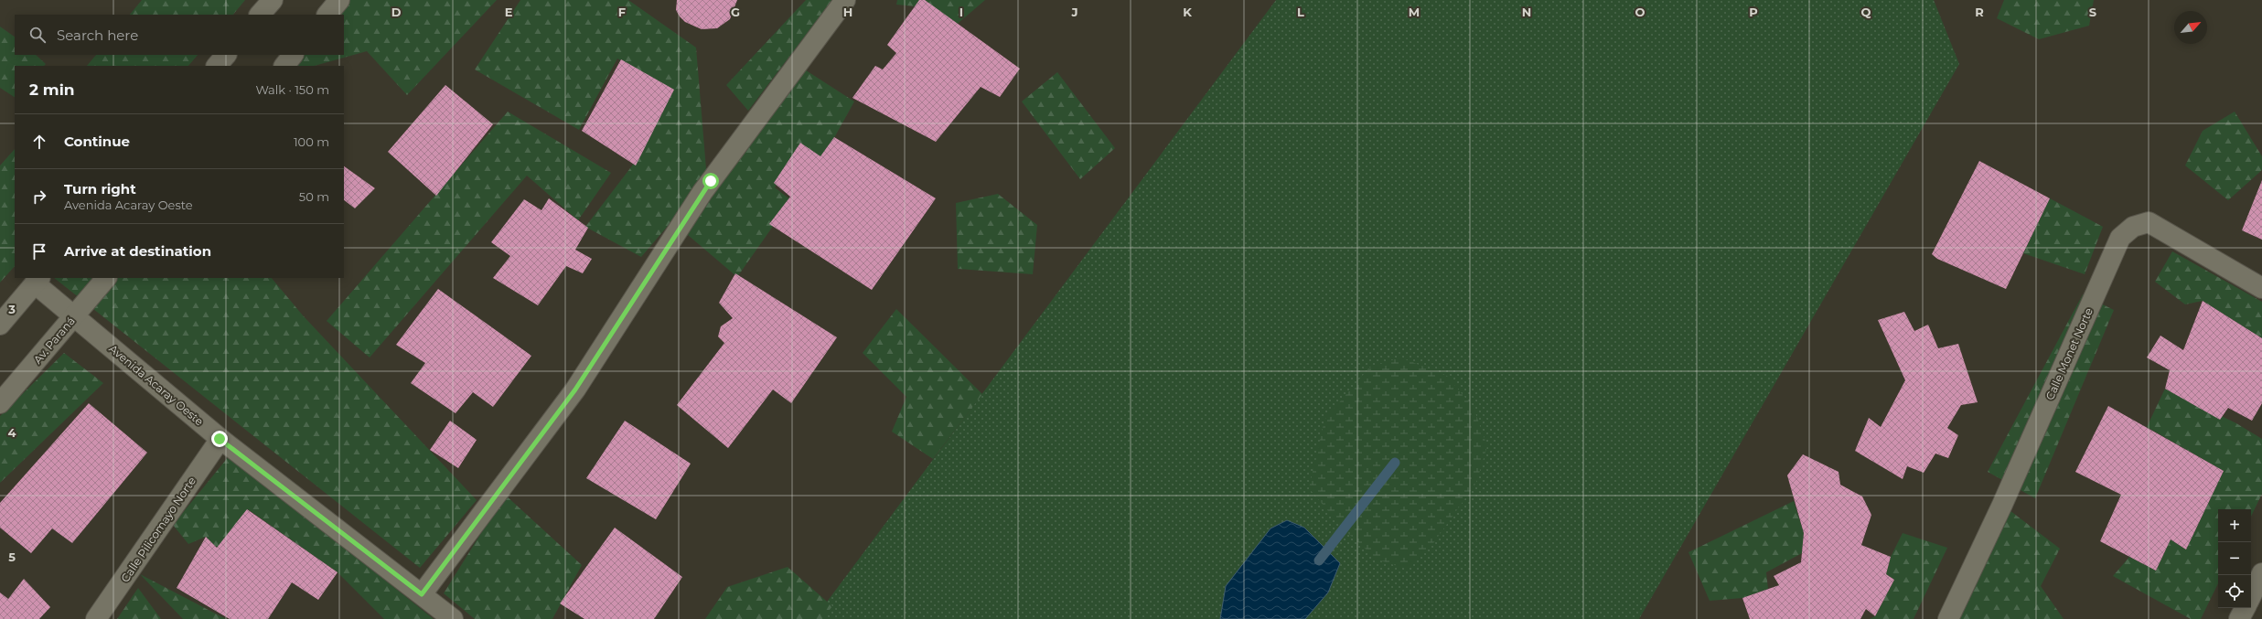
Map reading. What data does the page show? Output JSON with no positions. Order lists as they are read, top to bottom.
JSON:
{
  "streets": {
    "street": [
      "Av. Paraná",
      "Calle Monet Norte",
      "Avenida Acaray Oeste",
      "Calle Pilicomayo Norte"
    ]
  },
  "crossings": [
    ["Av. Paraná", "Avenida Acaray Oeste"],
    ["Avenida Acaray Oeste", "Calle Pilicomayo Norte"]
  ],
  "north": "top right",
  "page": {
    "search": "Search here",
    "heading": ["2 min", "Walk · 150 m"],
    "list": [
      ["Continue", "100 m"],
      ["Turn right", "Avenida Acaray Oeste", "50 m"],
      "Arrive at destination"
    ],
    "map_buttons": ["+", "−"]
  },
  "grid": {
    "columns": [
      "D",
      "E",
      "F",
      "G",
      "H",
      "I",
      "J",
      "K",
      "L",
      "M",
      "N",
      "O",
      "P",
      "Q",
      "R",
      "S"
    ],
    "rows": ["3", "4", "5"]
  }
}
